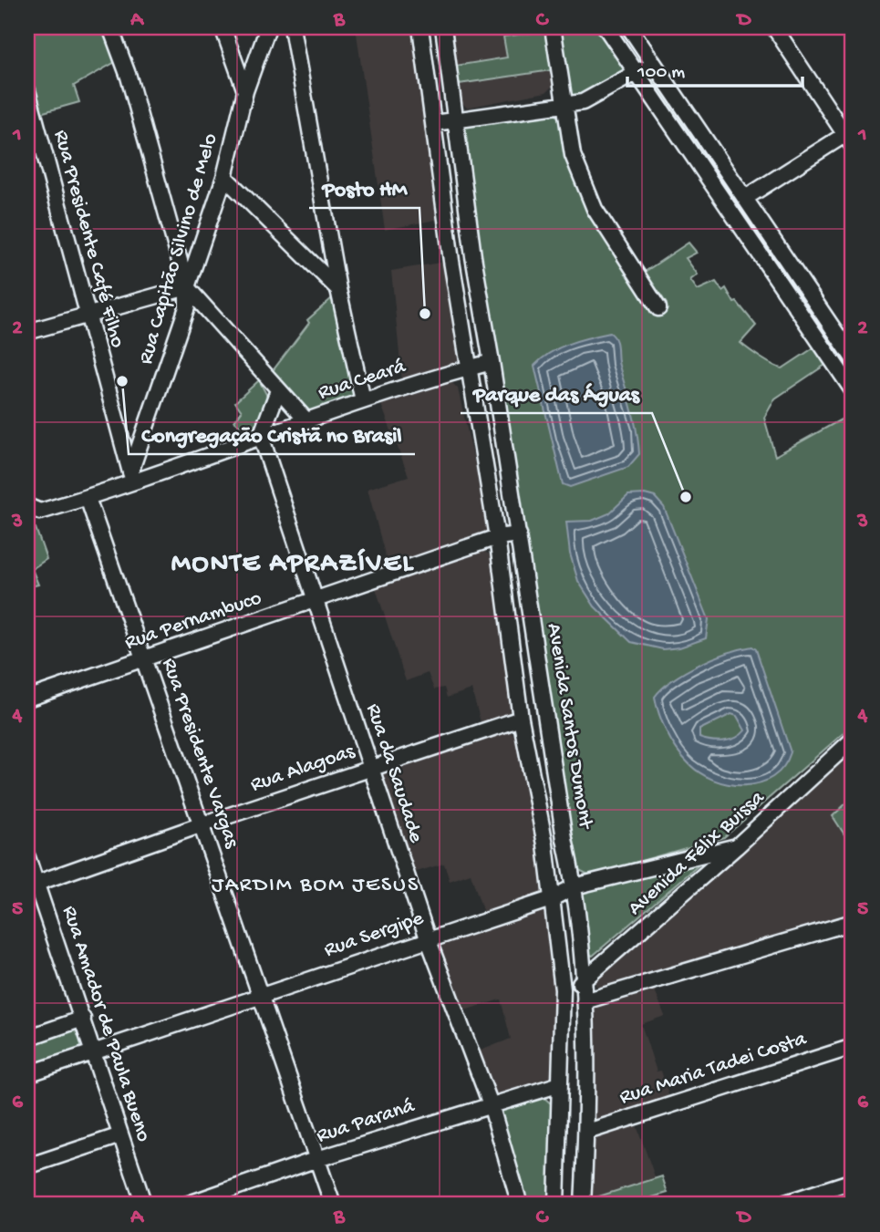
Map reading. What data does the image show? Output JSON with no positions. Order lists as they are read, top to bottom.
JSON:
{
  "streets": {
    "street": [
      "Rua Presidente Café Filho",
      "Rua Capitão Silvino de Melo",
      "Rua Ceará",
      "Rua Pernambuco",
      "Avenida Santos Dumont",
      "Rua Presidente Vargas",
      "Rua Alagoas",
      "Rua da Saudade",
      "Avenida Félix Buissa",
      "Rua Sergipe",
      "Rua Amador de Paula Bueno",
      "Rua Maria Tadei Costa",
      "Rua Paraná"
    ]
  },
  "crossings": [
    ["Rua Presidente Café Filho", "Rua Capitão Silvino de Melo"],
    ["Rua Presidente Café Filho", "Rua Ceará"],
    ["Rua Capitão Silvino de Melo", "Rua Ceará"],
    ["Rua Ceará", "Avenida Santos Dumont"],
    ["Rua Ceará", "Rua Presidente Vargas"],
    ["Rua Ceará", "Rua da Saudade"],
    ["Rua Pernambuco", "Avenida Santos Dumont"],
    ["Rua Pernambuco", "Rua Presidente Vargas"],
    ["Rua Pernambuco", "Rua da Saudade"],
    ["Avenida Santos Dumont", "Rua Alagoas"],
    ["Avenida Santos Dumont", "Avenida Félix Buissa"],
    ["Avenida Santos Dumont", "Rua Sergipe"],
    ["Avenida Santos Dumont", "Rua Maria Tadei Costa"],
    ["Avenida Santos Dumont", "Rua Paraná"],
    ["Rua Presidente Vargas", "Rua Alagoas"],
    ["Rua Presidente Vargas", "Rua Sergipe"],
    ["Rua Presidente Vargas", "Rua Paraná"],
    ["Rua Alagoas", "Rua da Saudade"],
    ["Rua Alagoas", "Rua Amador de Paula Bueno"],
    ["Rua da Saudade", "Rua Sergipe"],
    ["Rua da Saudade", "Rua Paraná"],
    ["Avenida Félix Buissa", "Rua Sergipe"],
    ["Rua Sergipe", "Rua Amador de Paula Bueno"]
  ],
  "districts": ["MONTE APRAZÍVEL", "JARDIM BOM JESUS"],
  "places": ["Posto HM", "Congregação Cristã no Brasil", "Parque das Águas"],
  "scale_bar": "100 m",
  "grid": {
    "columns": [
      "A",
      "B",
      "C",
      "D"
    ],
    "rows": [
      "1",
      "2",
      "3",
      "4",
      "5",
      "6"
    ]
  }
}
